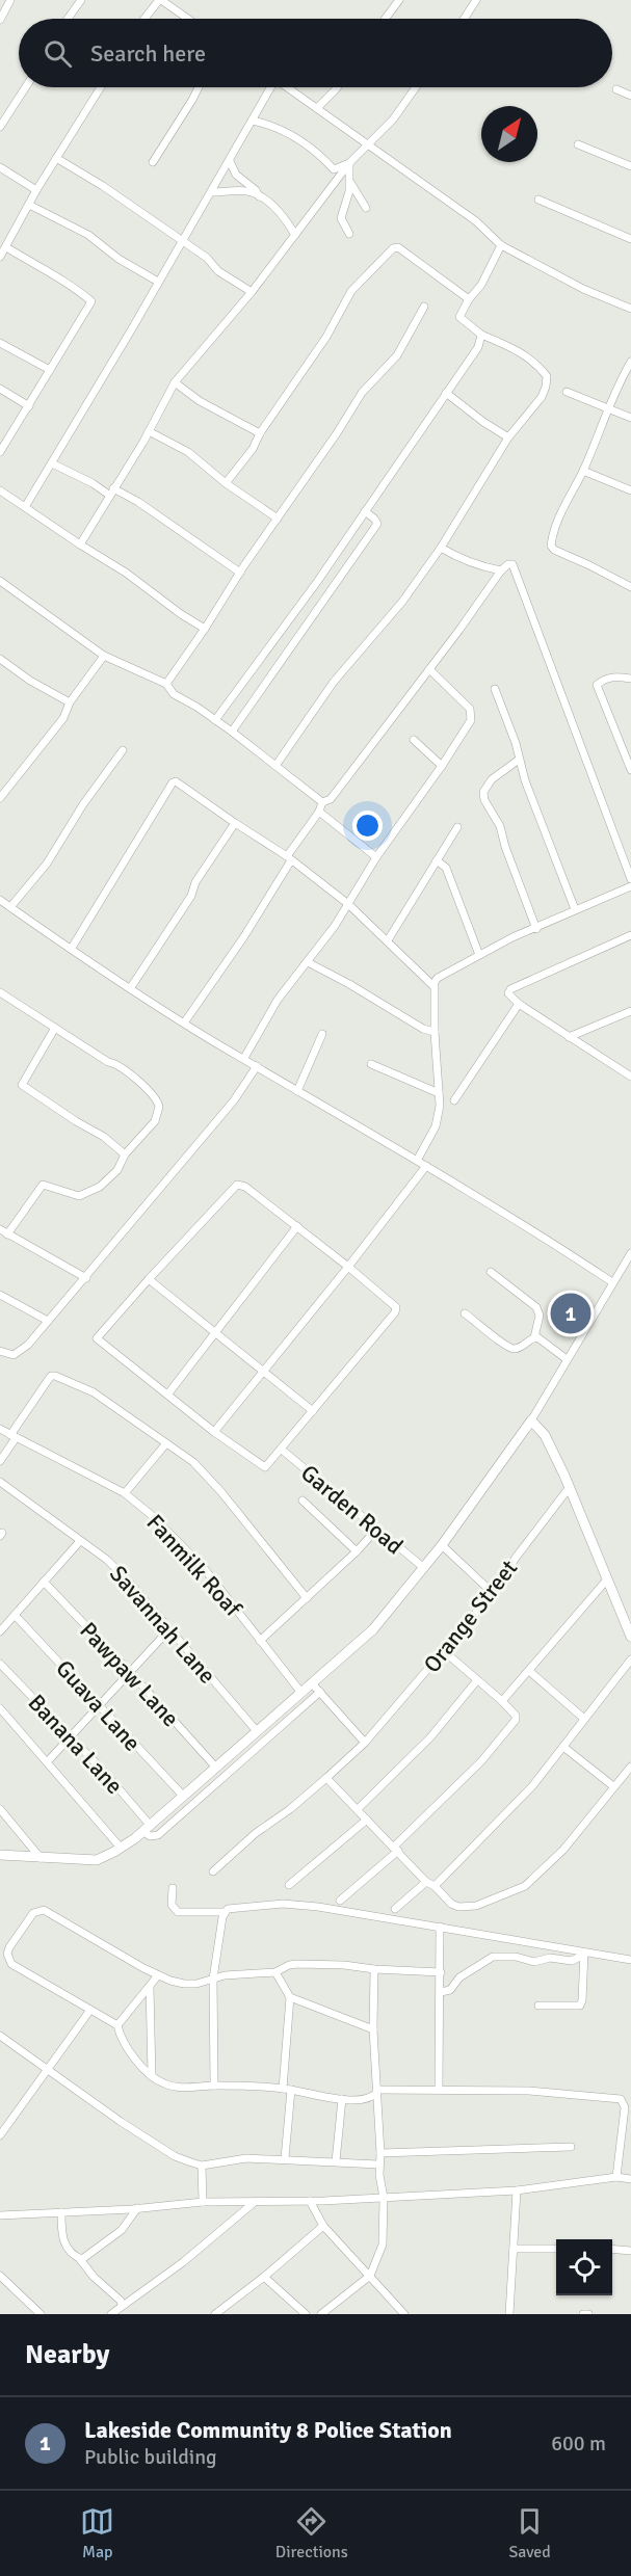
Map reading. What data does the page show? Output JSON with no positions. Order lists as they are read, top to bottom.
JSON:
{
  "streets": {
    "street": [
      "Garden Road",
      "Fanmilk Roaf",
      "Orange Street",
      "Savannah Lane",
      "Pawpaw Lane",
      "Guava Lane",
      "Banana Lane"
    ]
  },
  "north": "top right",
  "page": {
    "search": "Search here",
    "pins": "1",
    "heading": "Nearby",
    "list": [
      {
        "mark": "1",
        "name": "Lakeside Community 8 Police Station",
        "note": "Public building",
        "value": "600 m"
      }
    ],
    "nav": ["Map", "Directions", "Saved"]
  }
}
